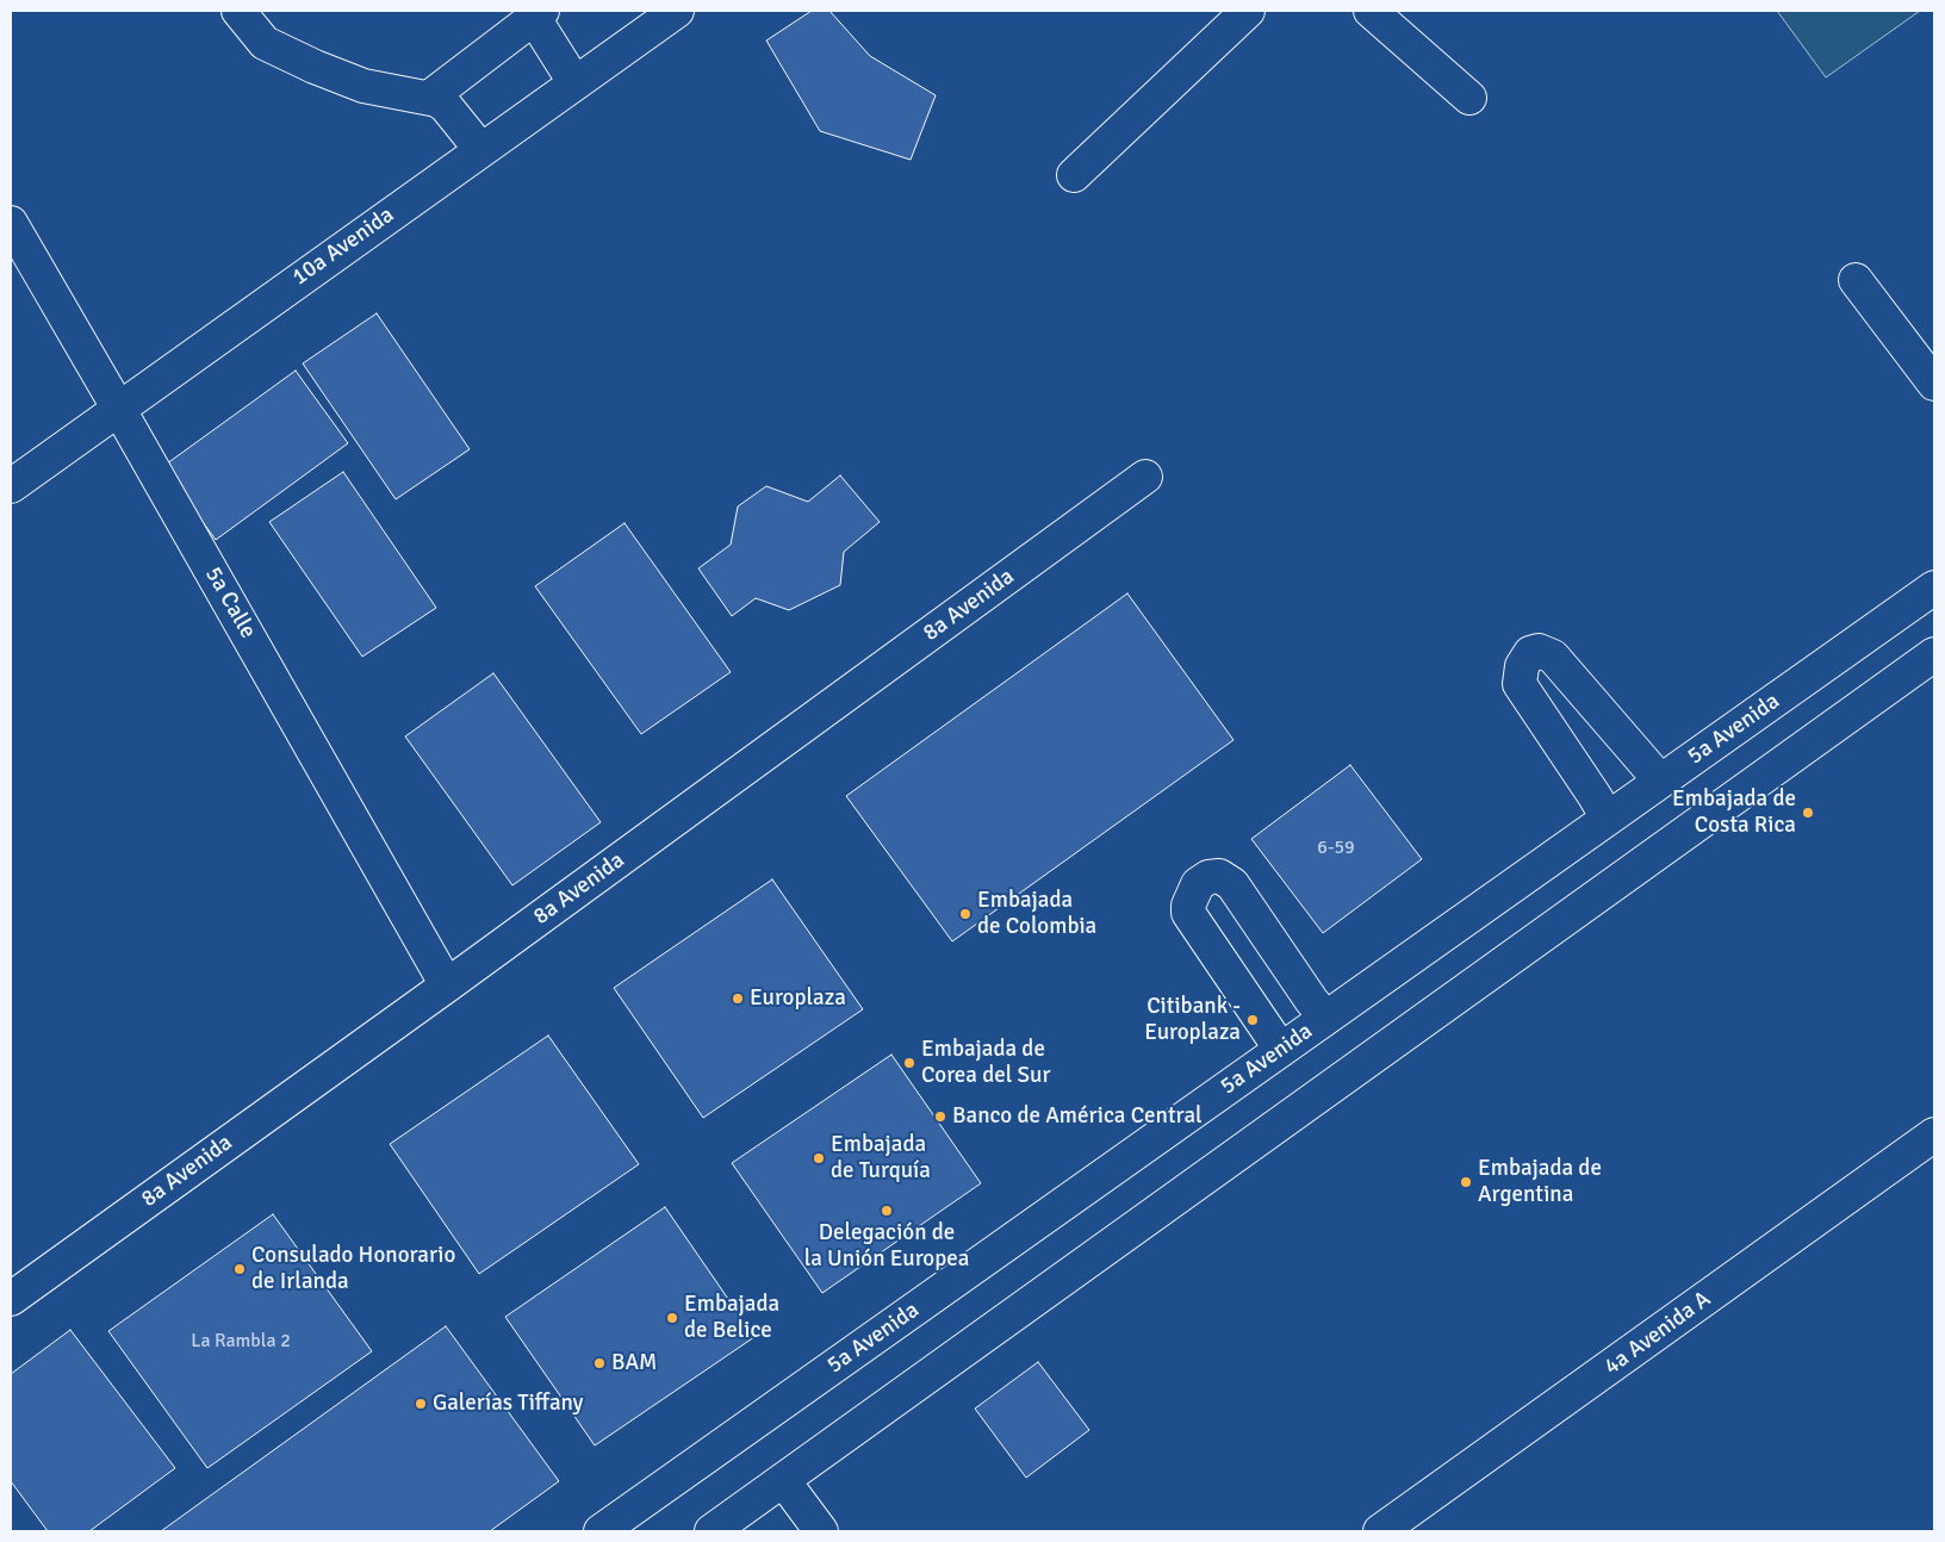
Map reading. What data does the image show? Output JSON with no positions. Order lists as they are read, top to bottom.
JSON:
{
  "streets": {
    "street": [
      "10a Avenida",
      "5a Calle",
      "8a Avenida",
      "5a Avenida",
      "4a Avenida A"
    ]
  },
  "crossings": [
    ["10a Avenida", "5a Calle"],
    ["5a Calle", "8a Avenida"]
  ],
  "places": [
    "Embajada de Costa Rica",
    "Embajada de Colombia",
    "Europlaza",
    "Citibank - Europlaza",
    "Embajada de Corea del Sur",
    "Banco de América Central",
    "Embajada de Turquía",
    "Embajada de Argentina",
    "Delegación de la Unión Europea",
    "Consulado Honorario de Irlanda",
    "Embajada de Belice",
    "BAM",
    "Galerías Tiffany"
  ],
  "house_numbers": ["6-59", "La Rambla 2"]
}
